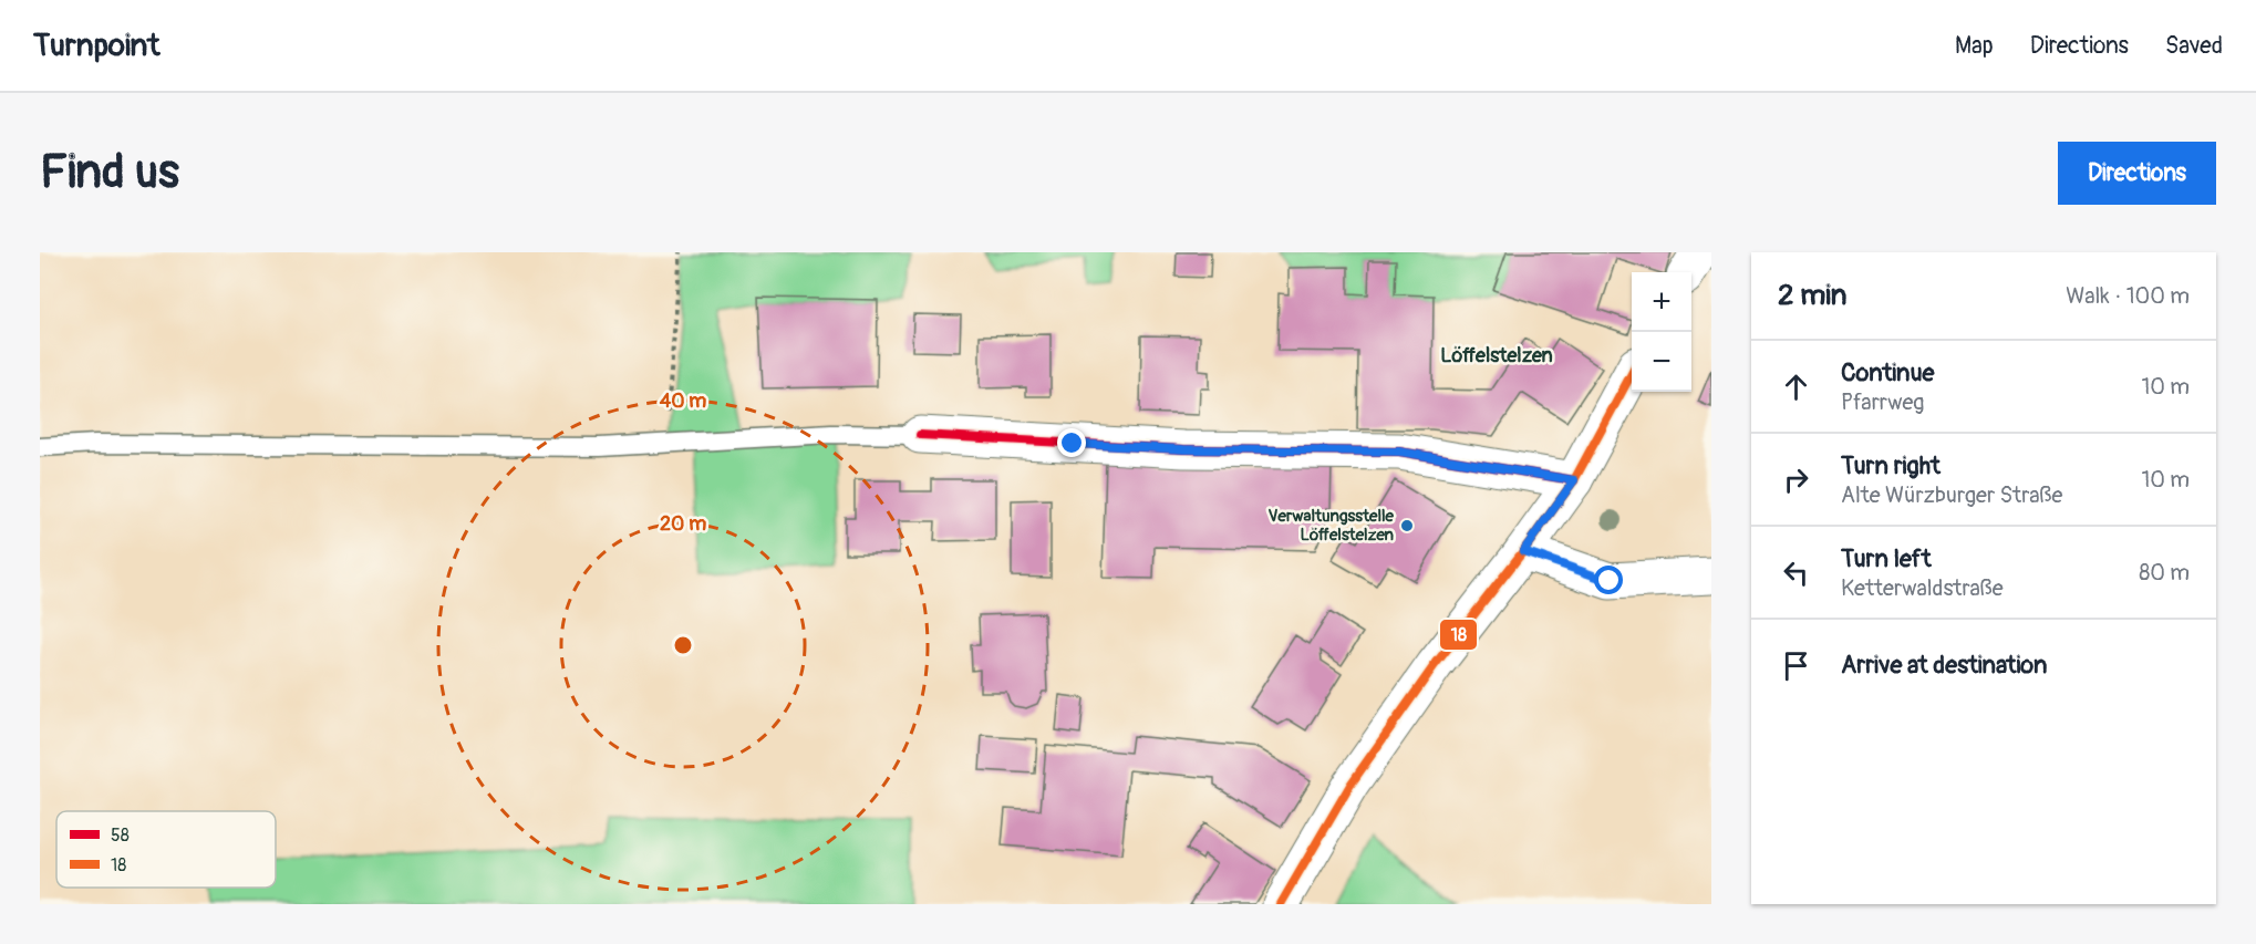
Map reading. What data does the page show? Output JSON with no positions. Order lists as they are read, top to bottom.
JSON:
{
  "districts": ["Löffelstelzen"],
  "places": ["Verwaltungsstelle Löffelstelzen"],
  "lines": ["transit line 18", "transit line 58"],
  "legend": ["58", "18"],
  "page": {
    "header": "Turnpoint",
    "nav": ["Map", "Directions", "Saved"],
    "buttons": "Directions",
    "title": "Find us",
    "heading": ["2 min", "Walk · 100 m"],
    "map_buttons": ["+", "−"],
    "list": [
      ["Continue", "Pfarrweg", "10 m"],
      ["Turn right", "Alte Würzburger Straße", "10 m"],
      ["Turn left", "Ketterwaldstraße", "80 m"],
      "Arrive at destination"
    ]
  },
  "rings": ["40 m", "20 m"]
}
